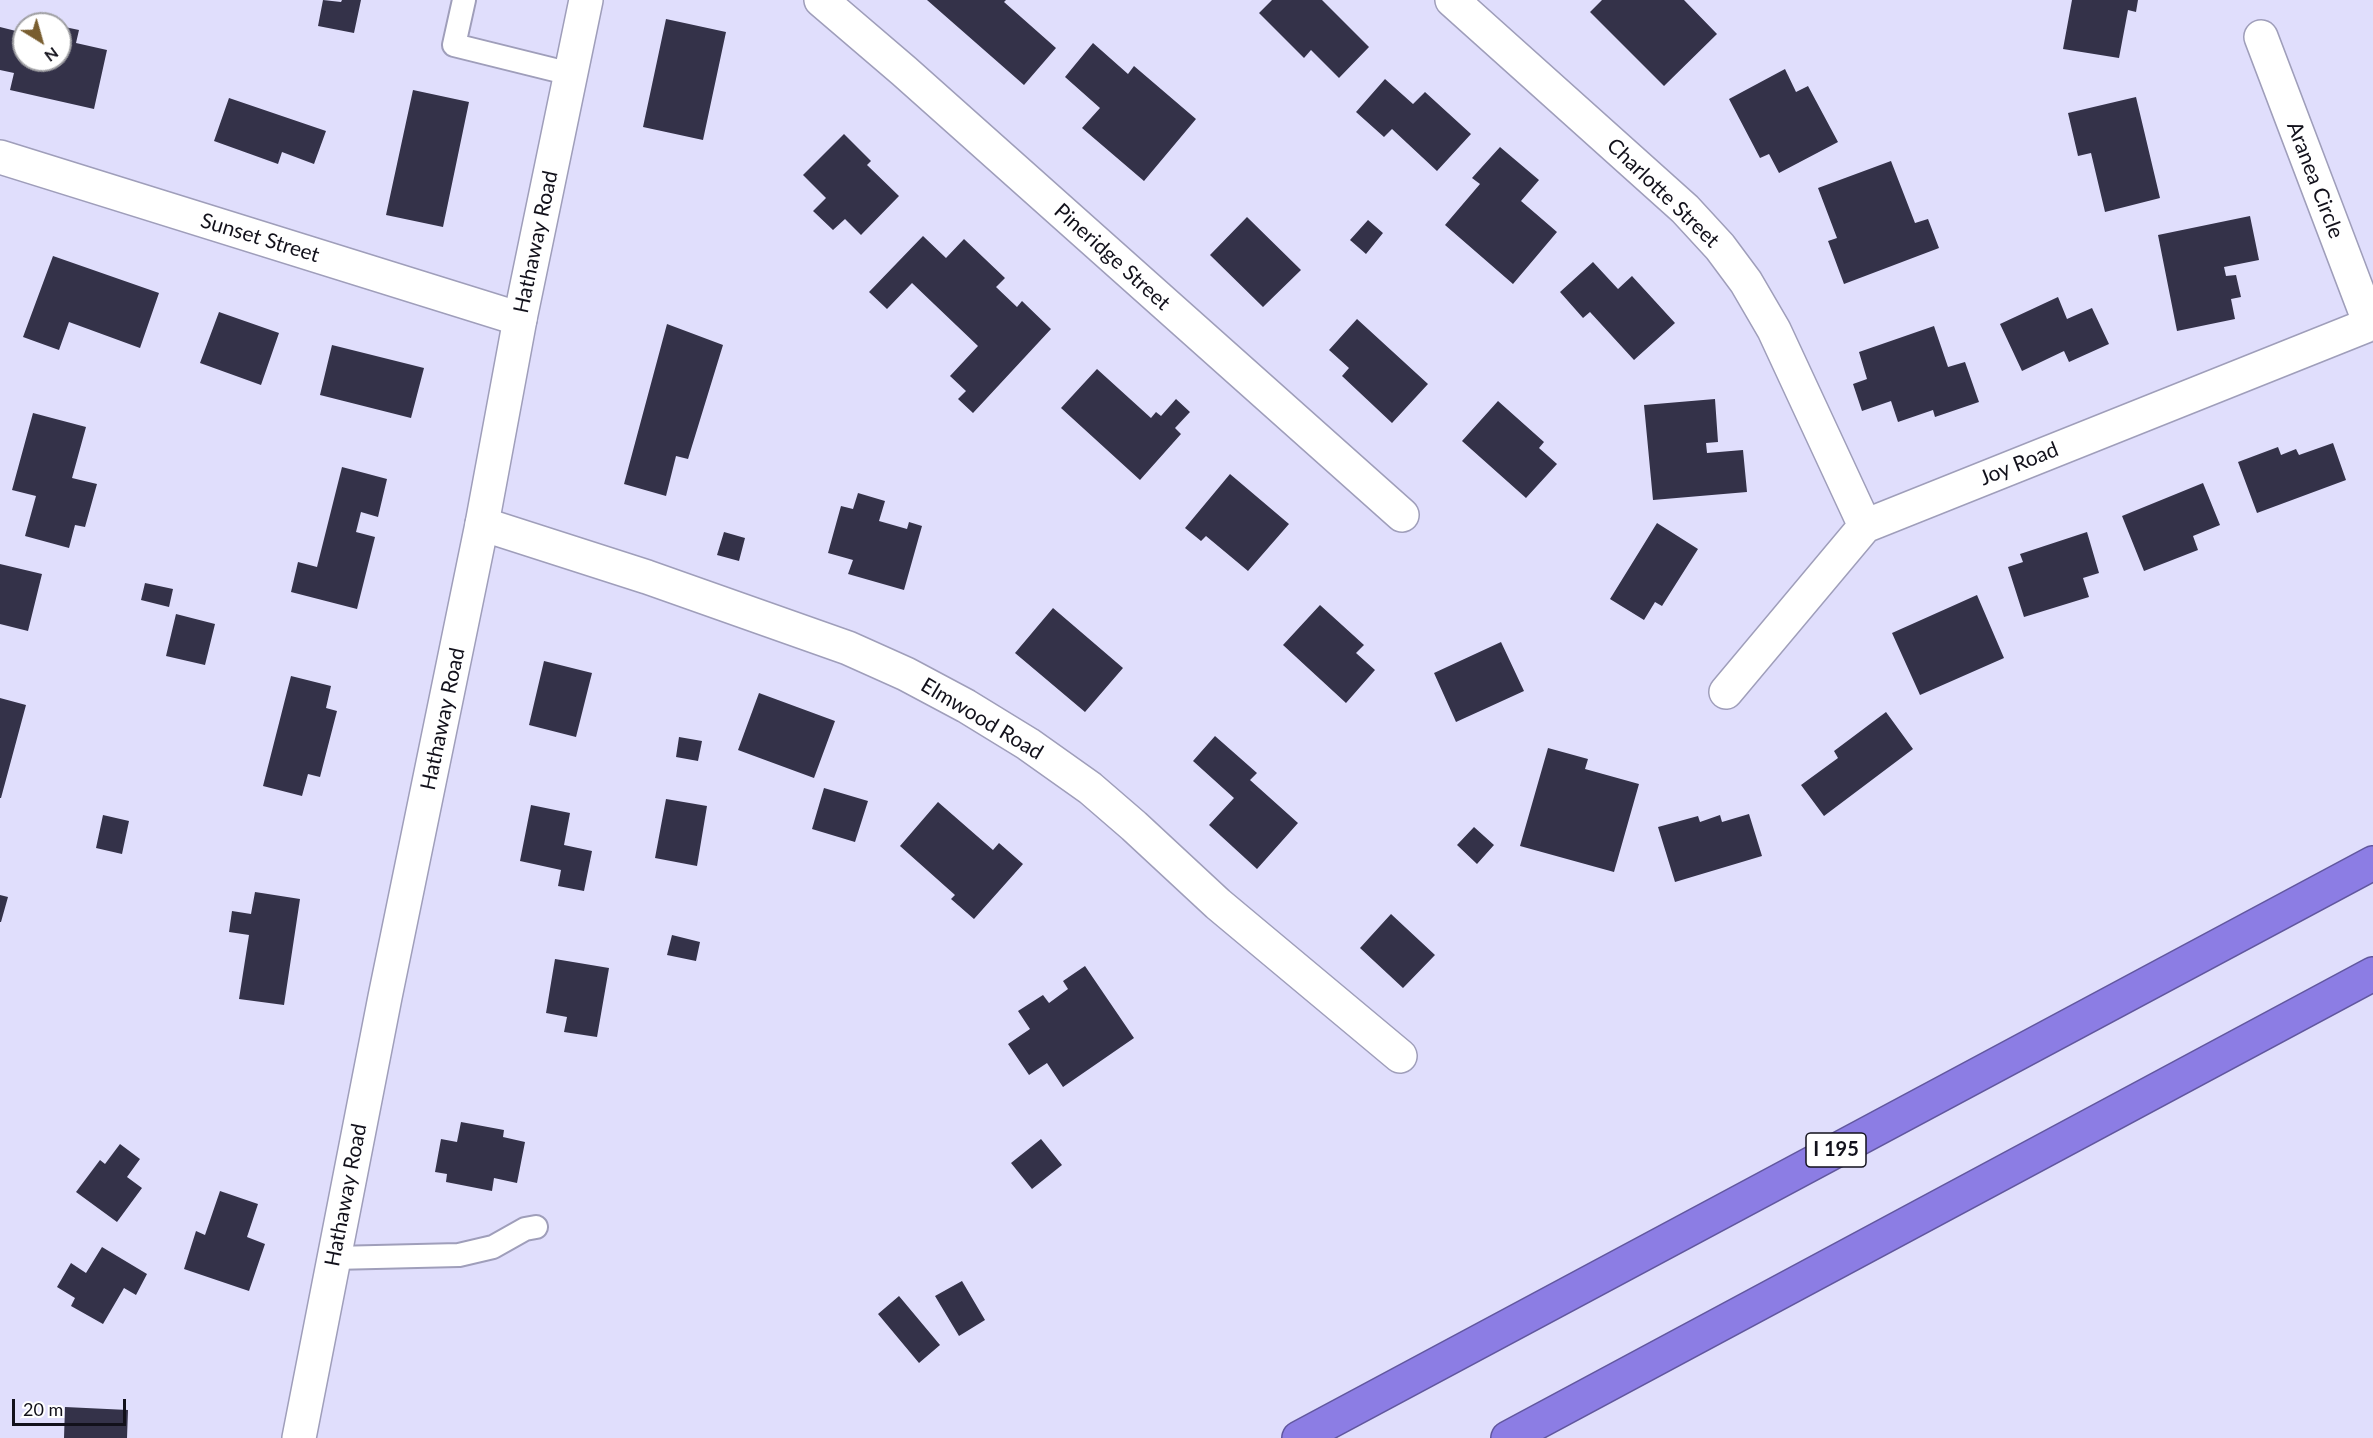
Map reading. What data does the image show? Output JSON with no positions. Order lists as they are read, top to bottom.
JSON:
{
  "streets": {
    "highway": ["I 195"],
    "street": [
      "Aranea Circle",
      "Charlotte Street",
      "Sunset Street",
      "Hathaway Road",
      "Pineridge Street",
      "Joy Road",
      "Elmwood Road"
    ]
  },
  "crossings": [
    ["Aranea Circle", "Joy Road"],
    ["Charlotte Street", "Joy Road"],
    ["Sunset Street", "Hathaway Road"],
    ["Hathaway Road", "Elmwood Road"]
  ],
  "scale_bar": "20 m",
  "north": "bottom right"
}
